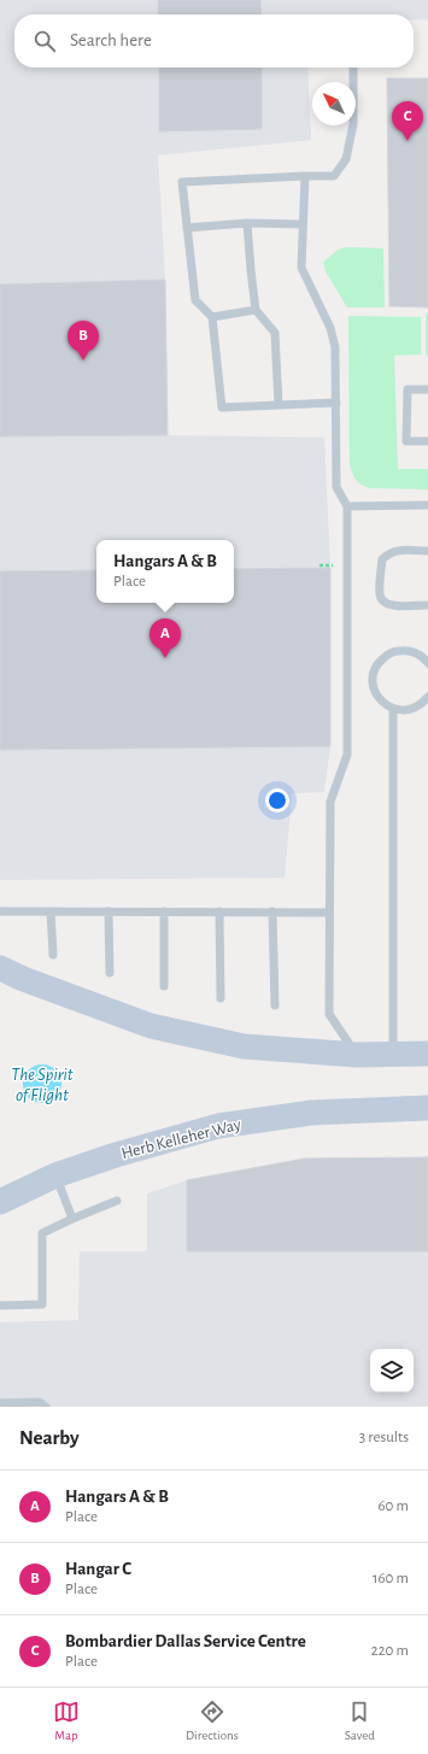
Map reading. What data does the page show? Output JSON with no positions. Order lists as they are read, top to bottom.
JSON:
{
  "streets": {
    "main road": ["Herb Kelleher Way"]
  },
  "water": ["The Spirit of Flight"],
  "north": "top left",
  "page": {
    "search": "Search here",
    "pins": ["C", "B", "A"],
    "popup": ["Hangars A & B", "Place"],
    "heading": ["Nearby", "3 results"],
    "list": [
      {
        "mark": "A",
        "name": "Hangars A & B",
        "note": "Place",
        "value": "60 m"
      },
      {
        "mark": "B",
        "name": "Hangar C",
        "note": "Place",
        "value": "160 m"
      },
      {
        "mark": "C",
        "name": "Bombardier Dallas Service Centre",
        "note": "Place",
        "value": "220 m"
      }
    ],
    "nav": ["Map", "Directions", "Saved"]
  }
}
